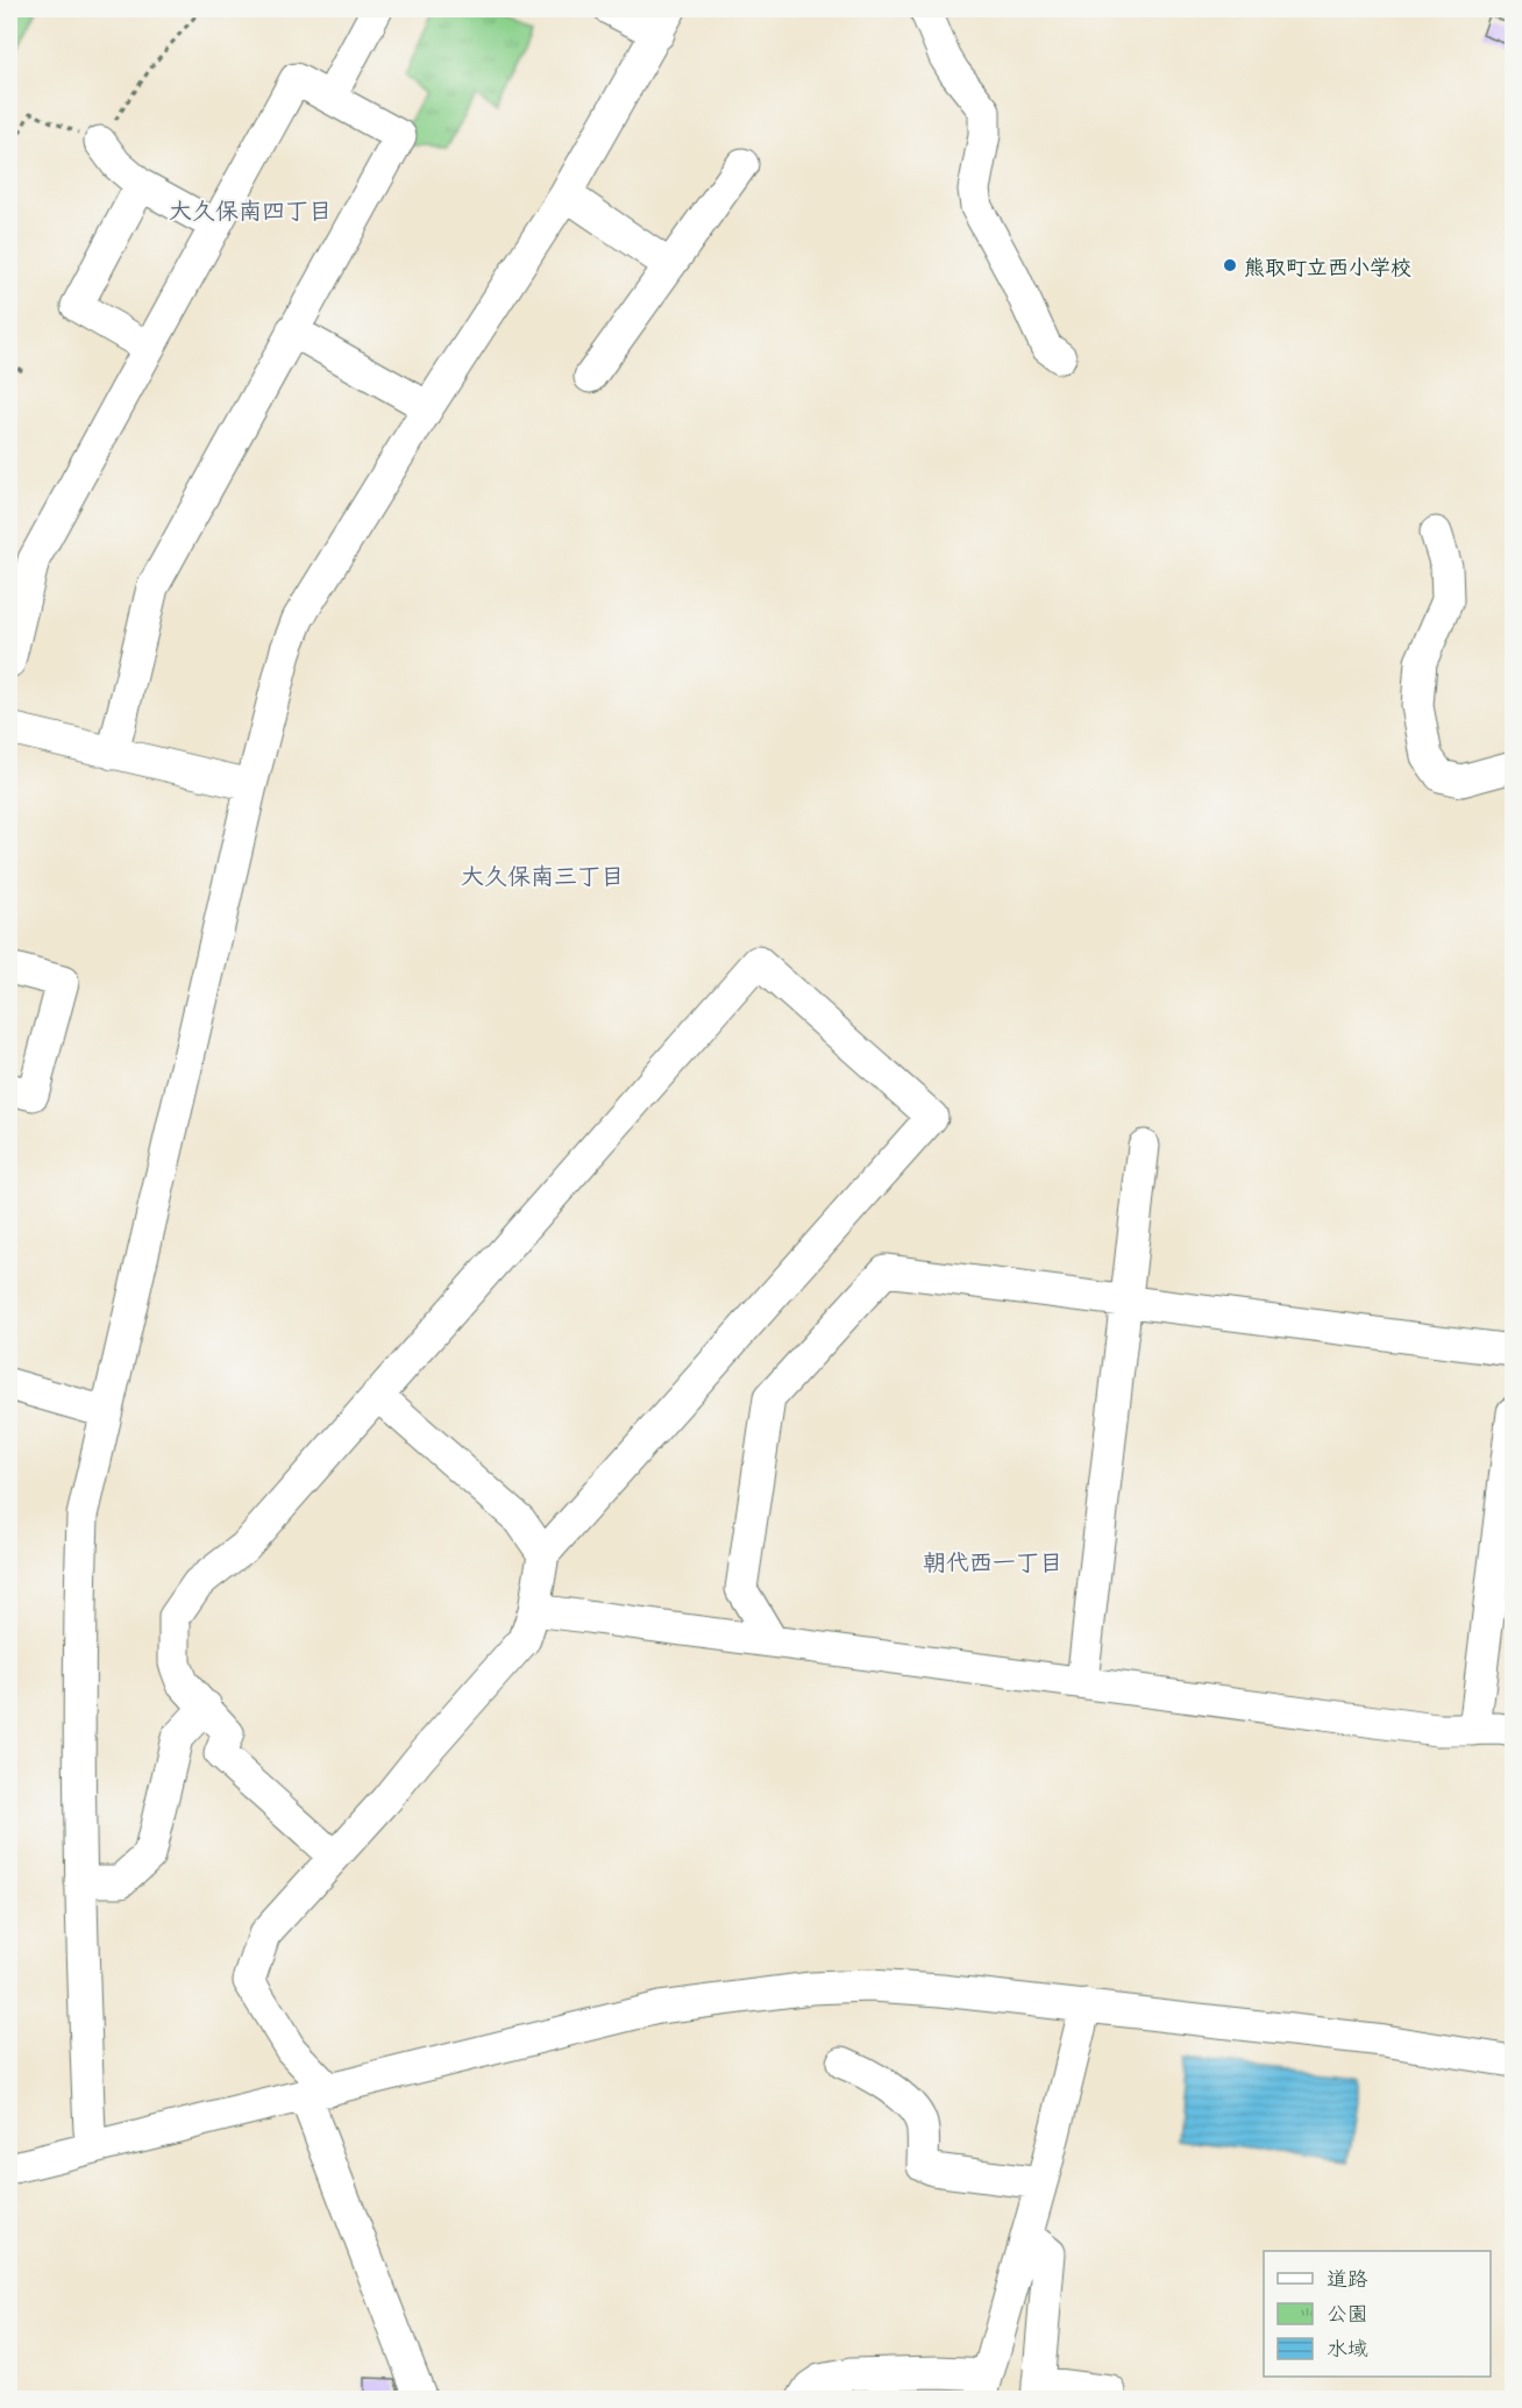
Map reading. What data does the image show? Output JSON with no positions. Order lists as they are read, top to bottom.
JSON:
{
  "districts": ["大久保南四丁目", "大久保南三丁目", "朝代西一丁目"],
  "places": ["熊取町立西小学校"],
  "legend": ["道路", "公園", "水域"]
}
